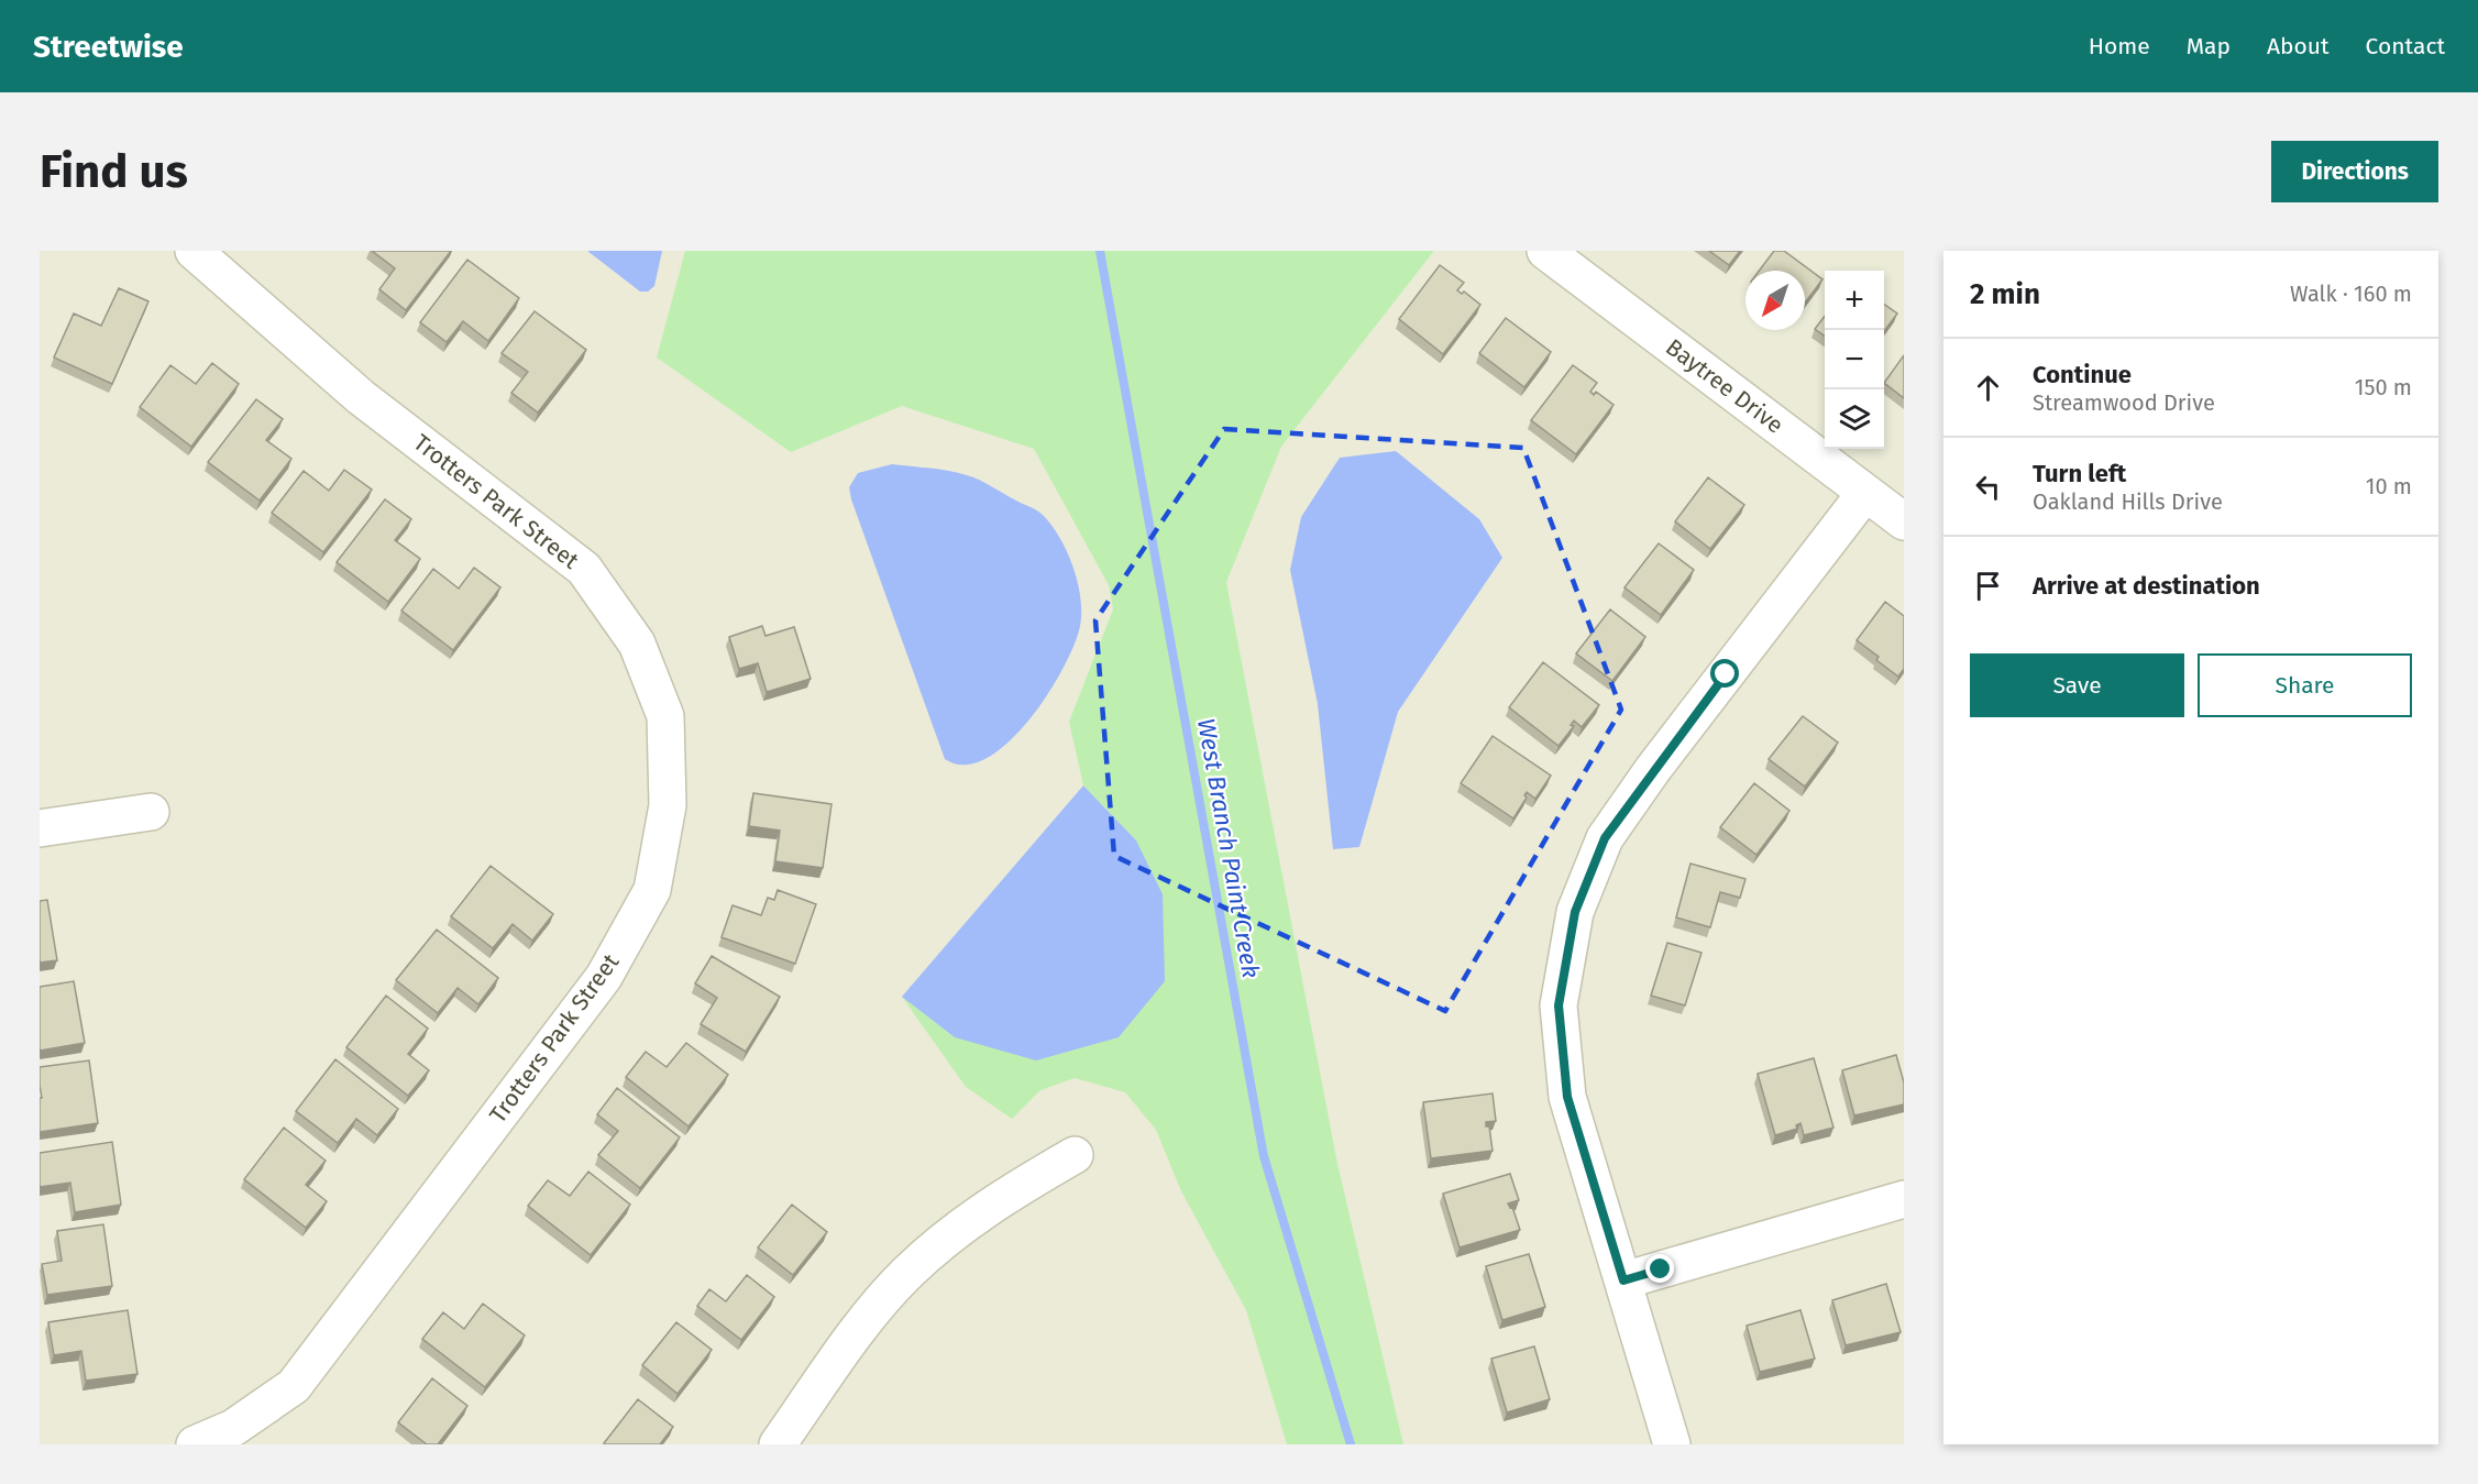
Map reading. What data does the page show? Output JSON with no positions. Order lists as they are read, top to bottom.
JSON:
{
  "streets": {
    "street": ["Baytree Drive", "Trotters Park Street"]
  },
  "water": ["West Branch Paint Creek"],
  "north": "bottom left",
  "page": {
    "header": "Streetwise",
    "nav": [
      "Home",
      "Map",
      "About",
      "Contact"
    ],
    "buttons": [
      "Directions",
      ["Save", "Share"]
    ],
    "title": "Find us",
    "heading": ["2 min", "Walk · 160 m"],
    "map_buttons": ["+", "−"],
    "list": [
      ["Continue", "Streamwood Drive", "150 m"],
      ["Turn left", "Oakland Hills Drive", "10 m"],
      "Arrive at destination"
    ]
  }
}
